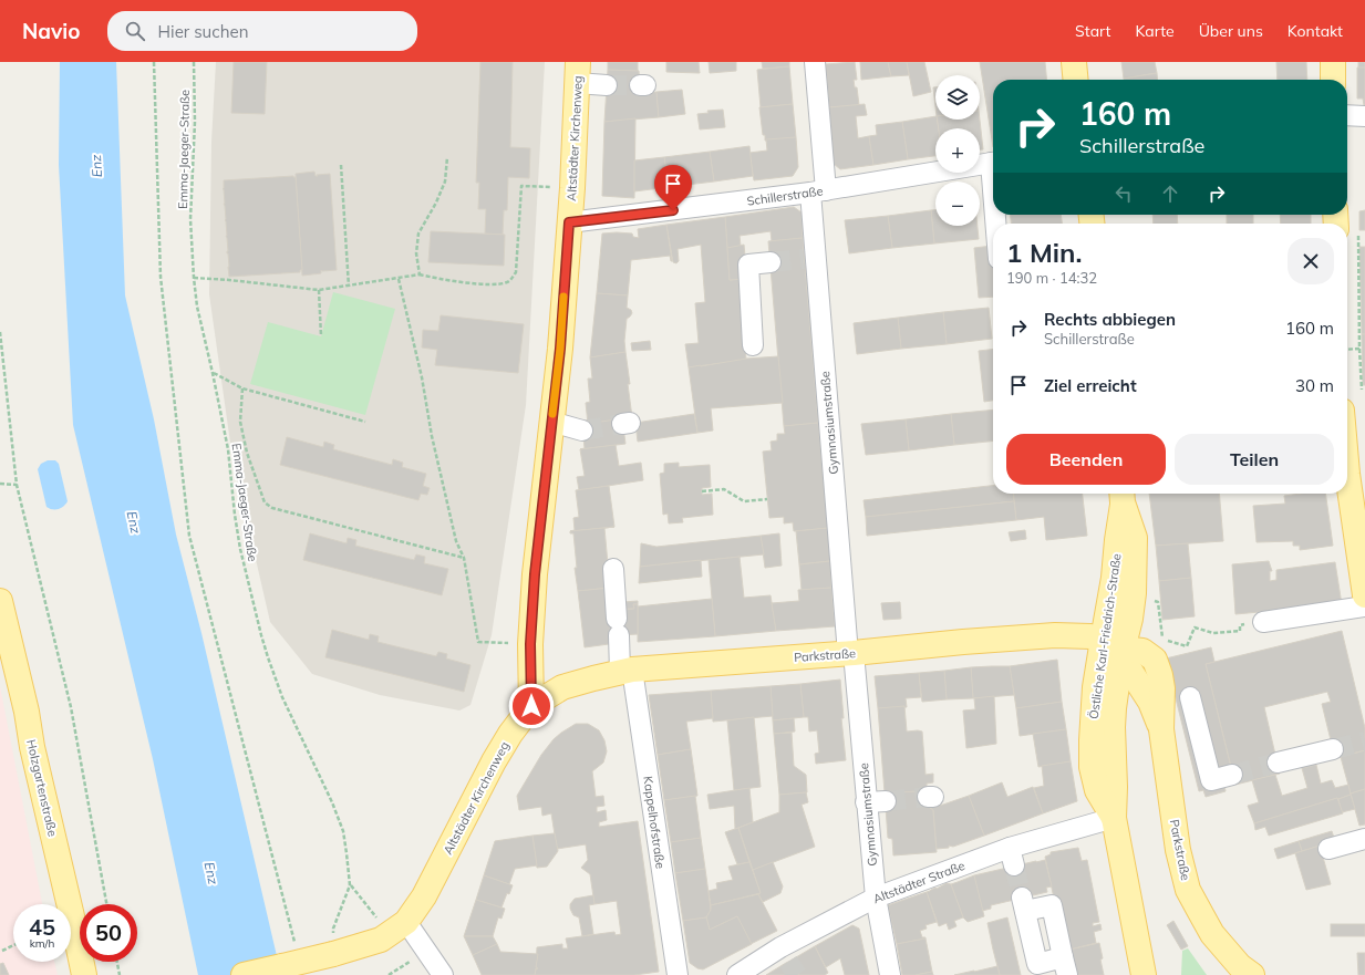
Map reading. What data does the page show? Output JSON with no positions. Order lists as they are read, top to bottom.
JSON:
{
  "streets": {
    "main road": [
      "Altstädter Kirchenweg",
      "Östliche Karl-Friedrich-Straße",
      "Parkstraße",
      "Holzgartenstraße"
    ],
    "street": [
      "Schillerstraße",
      "Gymnasiumstraße",
      "Kappelhofstraße",
      "Altstädter Straße"
    ],
    "path": ["Emma-Jaeger-Straße"]
  },
  "crossings": [
    ["Altstädter Kirchenweg", "Emma-Jaeger-Straße"],
    ["Altstädter Kirchenweg", "Schillerstraße"],
    ["Altstädter Kirchenweg", "Parkstraße"],
    ["Schillerstraße", "Gymnasiumstraße"],
    ["Gymnasiumstraße", "Parkstraße"],
    ["Gymnasiumstraße", "Altstädter Straße"],
    ["Östliche Karl-Friedrich-Straße", "Parkstraße"],
    ["Östliche Karl-Friedrich-Straße", "Altstädter Straße"],
    ["Parkstraße", "Kappelhofstraße"]
  ],
  "water": ["Enz"],
  "page": {
    "header": "Navio",
    "search": "Hier suchen",
    "nav": [
      "Start",
      "Karte",
      "Über uns",
      "Kontakt"
    ],
    "map_buttons": ["+", "−"],
    "turn": ["160 m", "Schillerstraße"],
    "heading": ["1 Min.", "190 m · 14:32"],
    "list": [
      {
        "name": "Rechts abbiegen",
        "note": "Schillerstraße",
        "value": "160 m"
      },
      {
        "name": "Ziel erreicht",
        "value": "30 m"
      }
    ],
    "buttons": ["Beenden", "Teilen"],
    "speed": "45 km/h",
    "limit": "50"
  }
}
